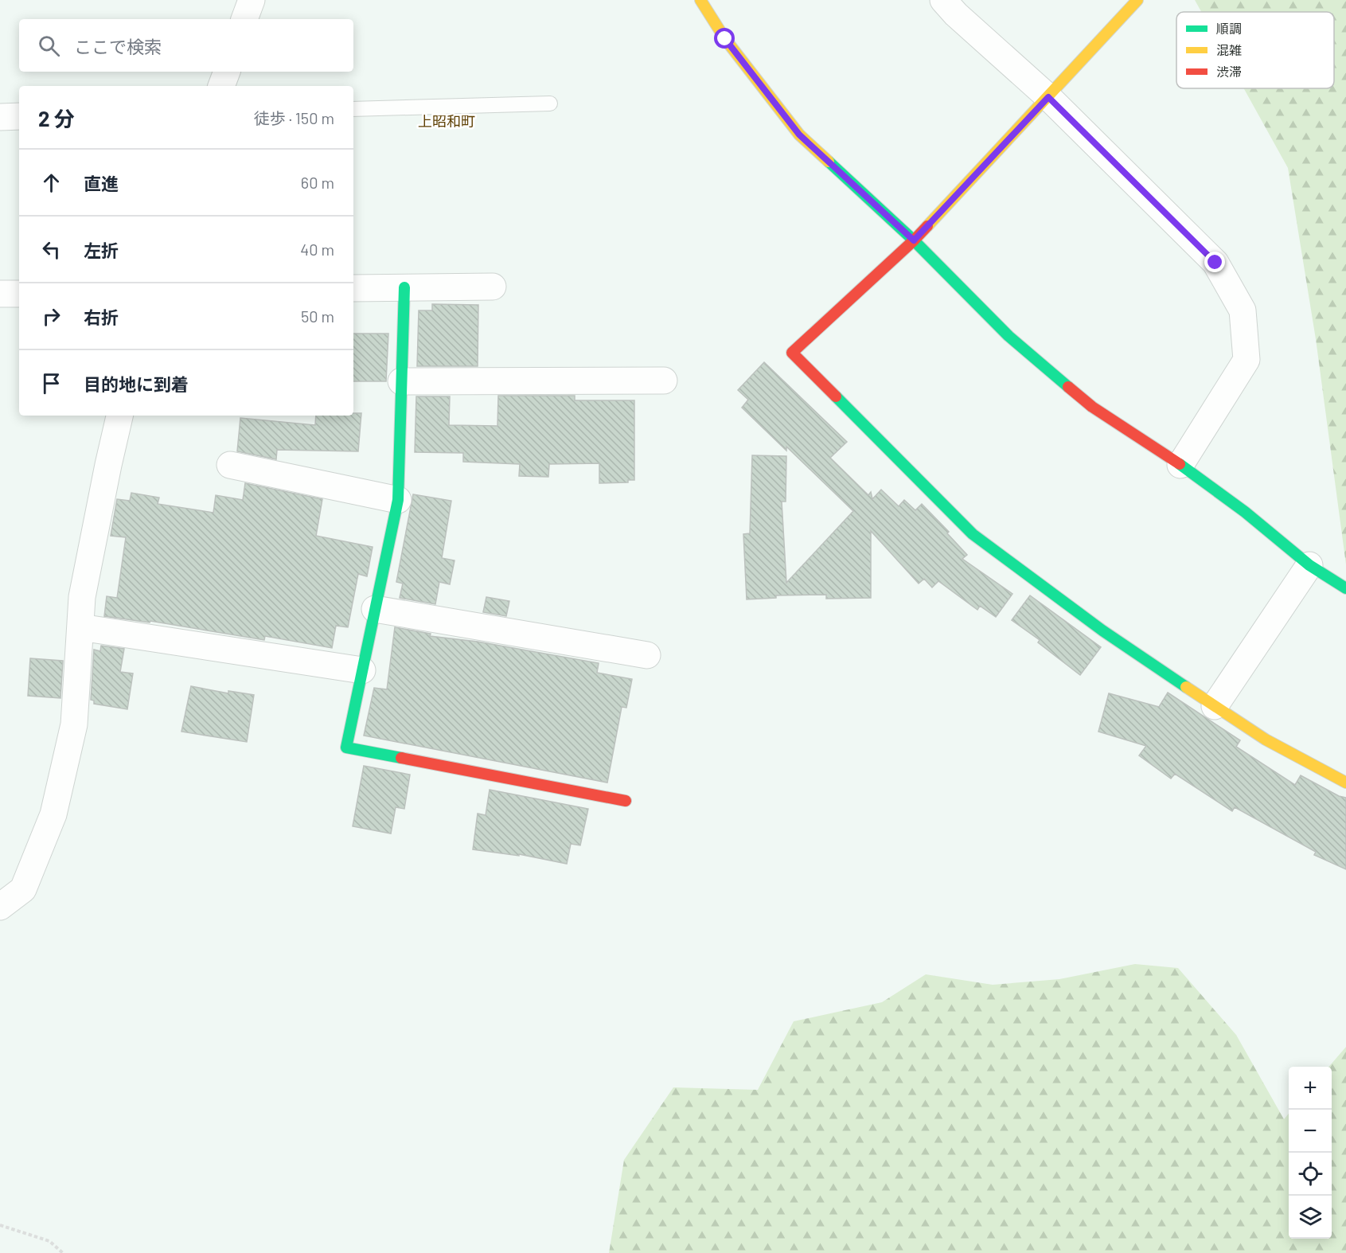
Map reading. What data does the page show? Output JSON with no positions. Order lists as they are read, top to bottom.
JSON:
{
  "districts": ["上昭和町"],
  "legend": ["順調", "混雑", "渋滞"],
  "page": {
    "search": "ここで検索",
    "heading": ["2 分", "徒歩 · 150 m"],
    "list": [
      ["直進", "60 m"],
      ["左折", "40 m"],
      ["右折", "50 m"],
      "目的地に到着"
    ],
    "map_buttons": ["+", "−"]
  }
}
